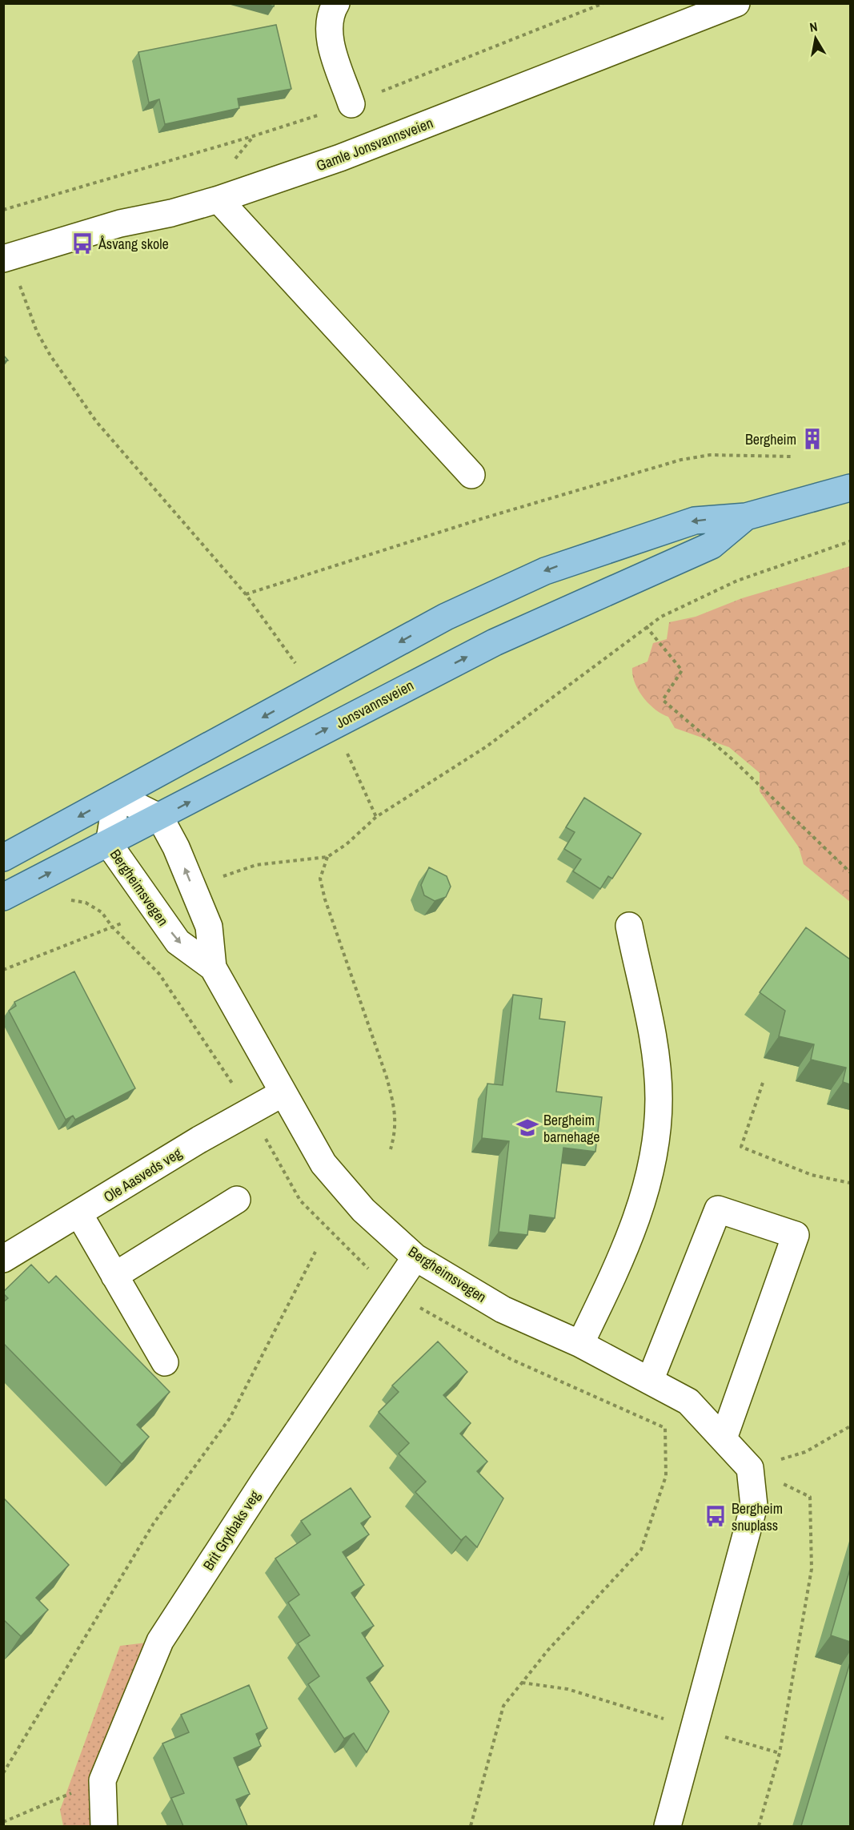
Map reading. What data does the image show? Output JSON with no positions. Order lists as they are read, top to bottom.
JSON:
{
  "streets": {
    "main road": ["Jonsvannsveien"],
    "street": [
      "Gamle Jonsvannsveien",
      "Bergheimsvegen",
      "Ole Aasveds veg",
      "Brit Grytbaks veg"
    ]
  },
  "crossings": [
    ["Jonsvannsveien", "Bergheimsvegen"],
    ["Bergheimsvegen", "Ole Aasveds veg"],
    ["Bergheimsvegen", "Brit Grytbaks veg"]
  ],
  "places": {
    "bus stop": ["Åsvang skole", "Bergheim snuplass"],
    "building": ["Bergheim"],
    "school or university": ["Bergheim barnehage"]
  },
  "north": "top"
}
